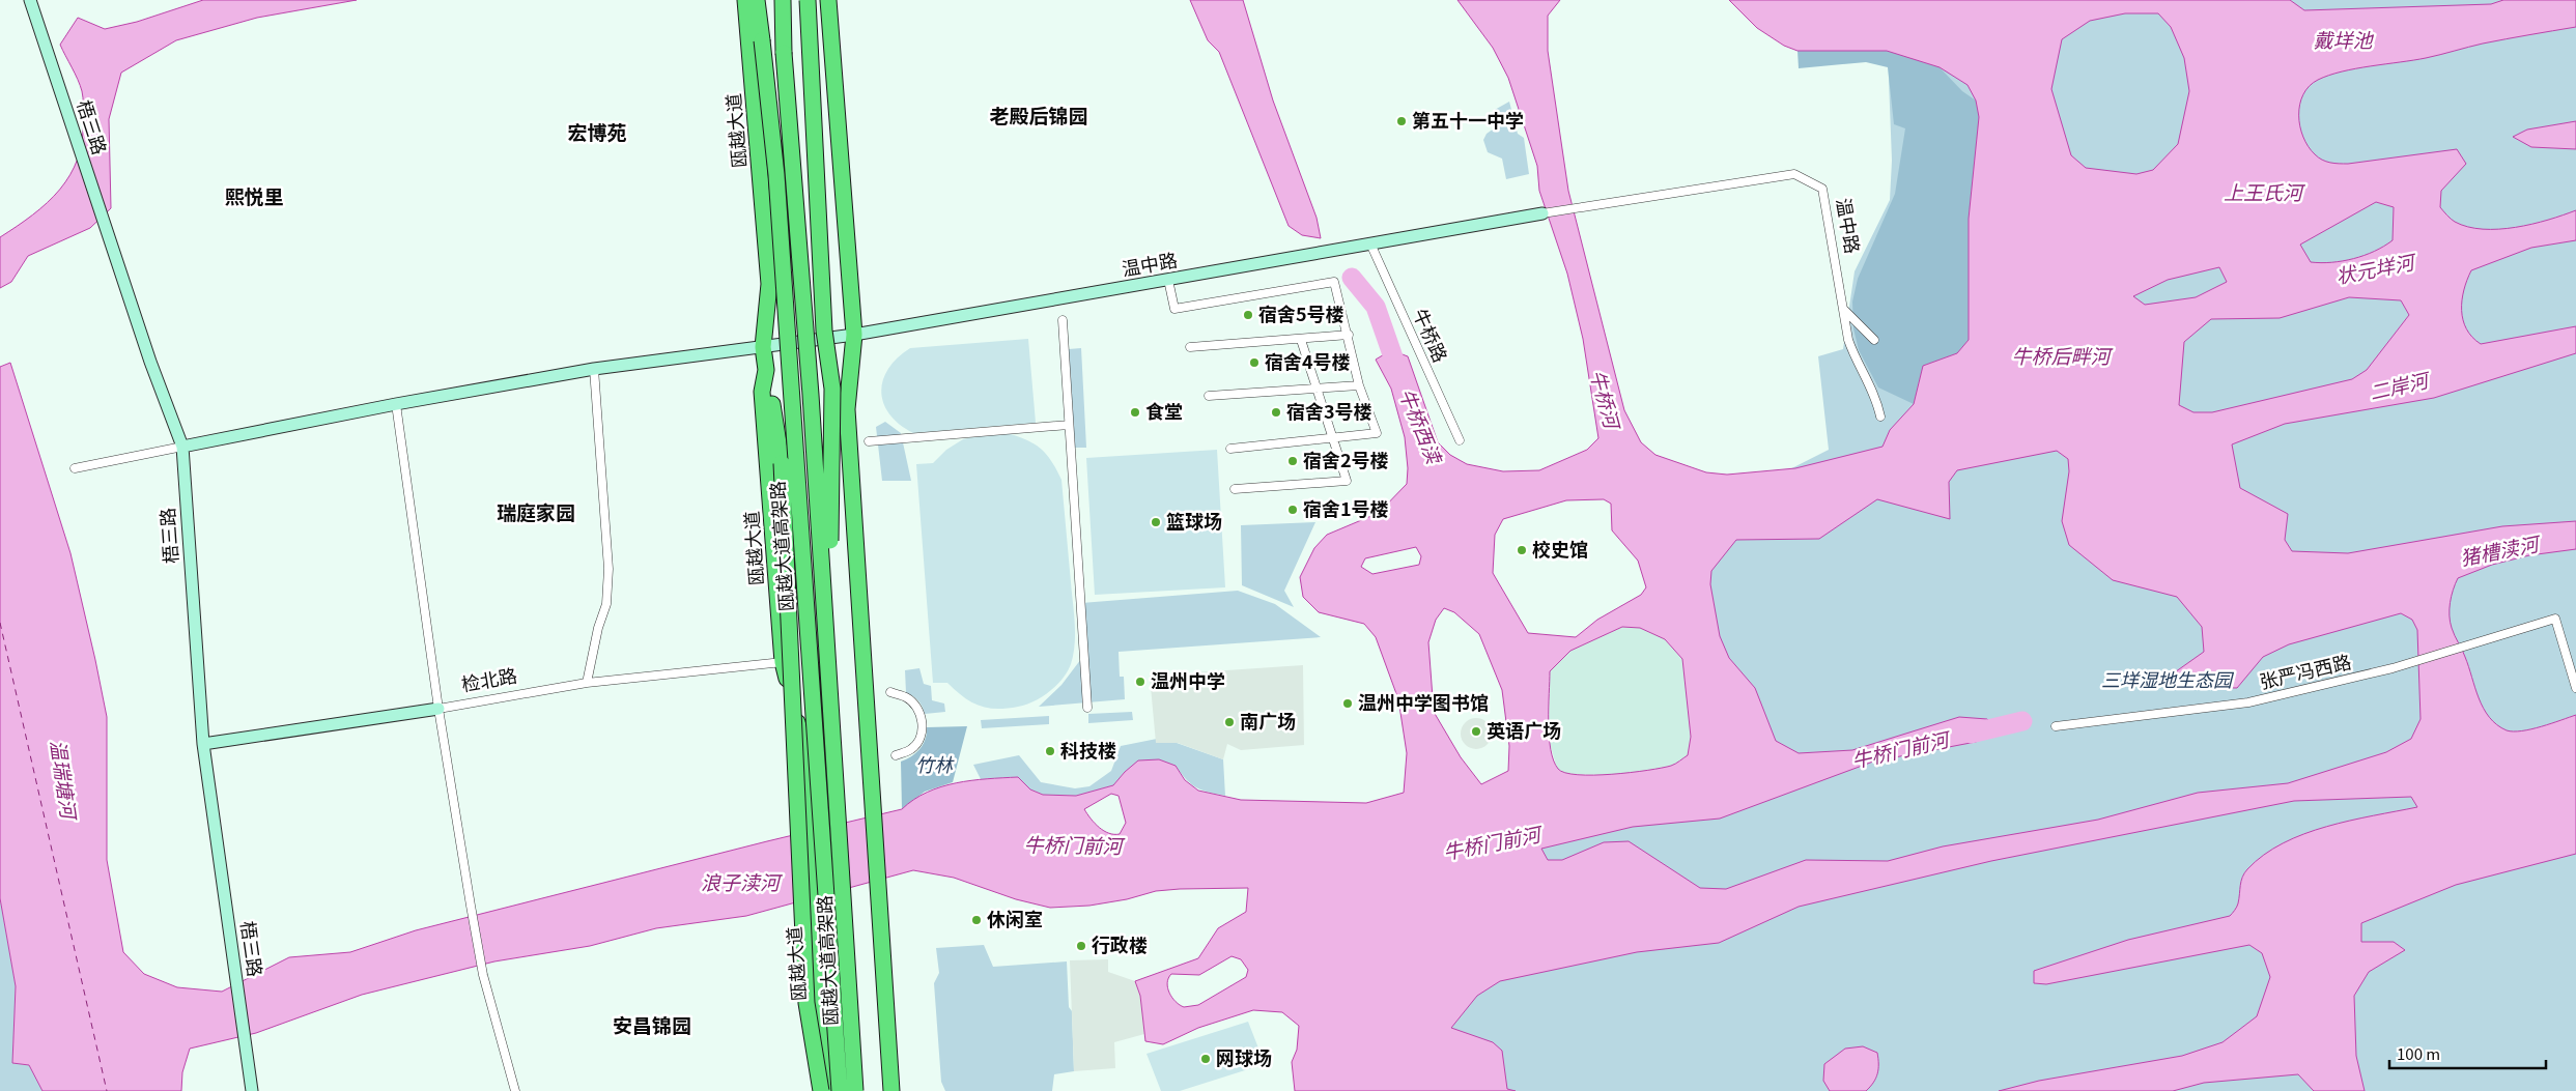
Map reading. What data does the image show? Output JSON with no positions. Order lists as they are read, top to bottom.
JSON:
{
  "streets": {
    "highway": ["瓯越大道", "瓯越大道高架路"],
    "street": [
      "梧三路",
      "温中路",
      "牛桥路",
      "张严冯西路",
      "检北路"
    ]
  },
  "crossings": [
    ["梧三路", "温中路"],
    ["梧三路", "检北路"],
    ["瓯越大道", "温中路"],
    ["瓯越大道", "检北路"],
    ["温中路", "牛桥路"]
  ],
  "districts": [
    "老殿后锦园",
    "宏博苑",
    "熙悦里",
    "瑞庭家园",
    "安昌锦园"
  ],
  "water": [
    "戴垟池",
    "上王氏河",
    "状元垟河",
    "牛桥后畔河",
    "二岸河",
    "牛桥河",
    "牛桥西渎",
    "猪槽渎河",
    "牛桥门前河",
    "温瑞塘河",
    "浪子渎河"
  ],
  "parks": ["三垟湿地生态园", "竹林"],
  "places": [
    "第五十一中学",
    "宿舍5号楼",
    "宿舍4号楼",
    "食堂",
    "宿舍3号楼",
    "宿舍2号楼",
    "宿舍1号楼",
    "篮球场",
    "校史馆",
    "温州中学",
    "温州中学图书馆",
    "南广场",
    "英语广场",
    "科技楼",
    "休闲室",
    "行政楼",
    "网球场"
  ],
  "scale_bar": "100 m"
}
